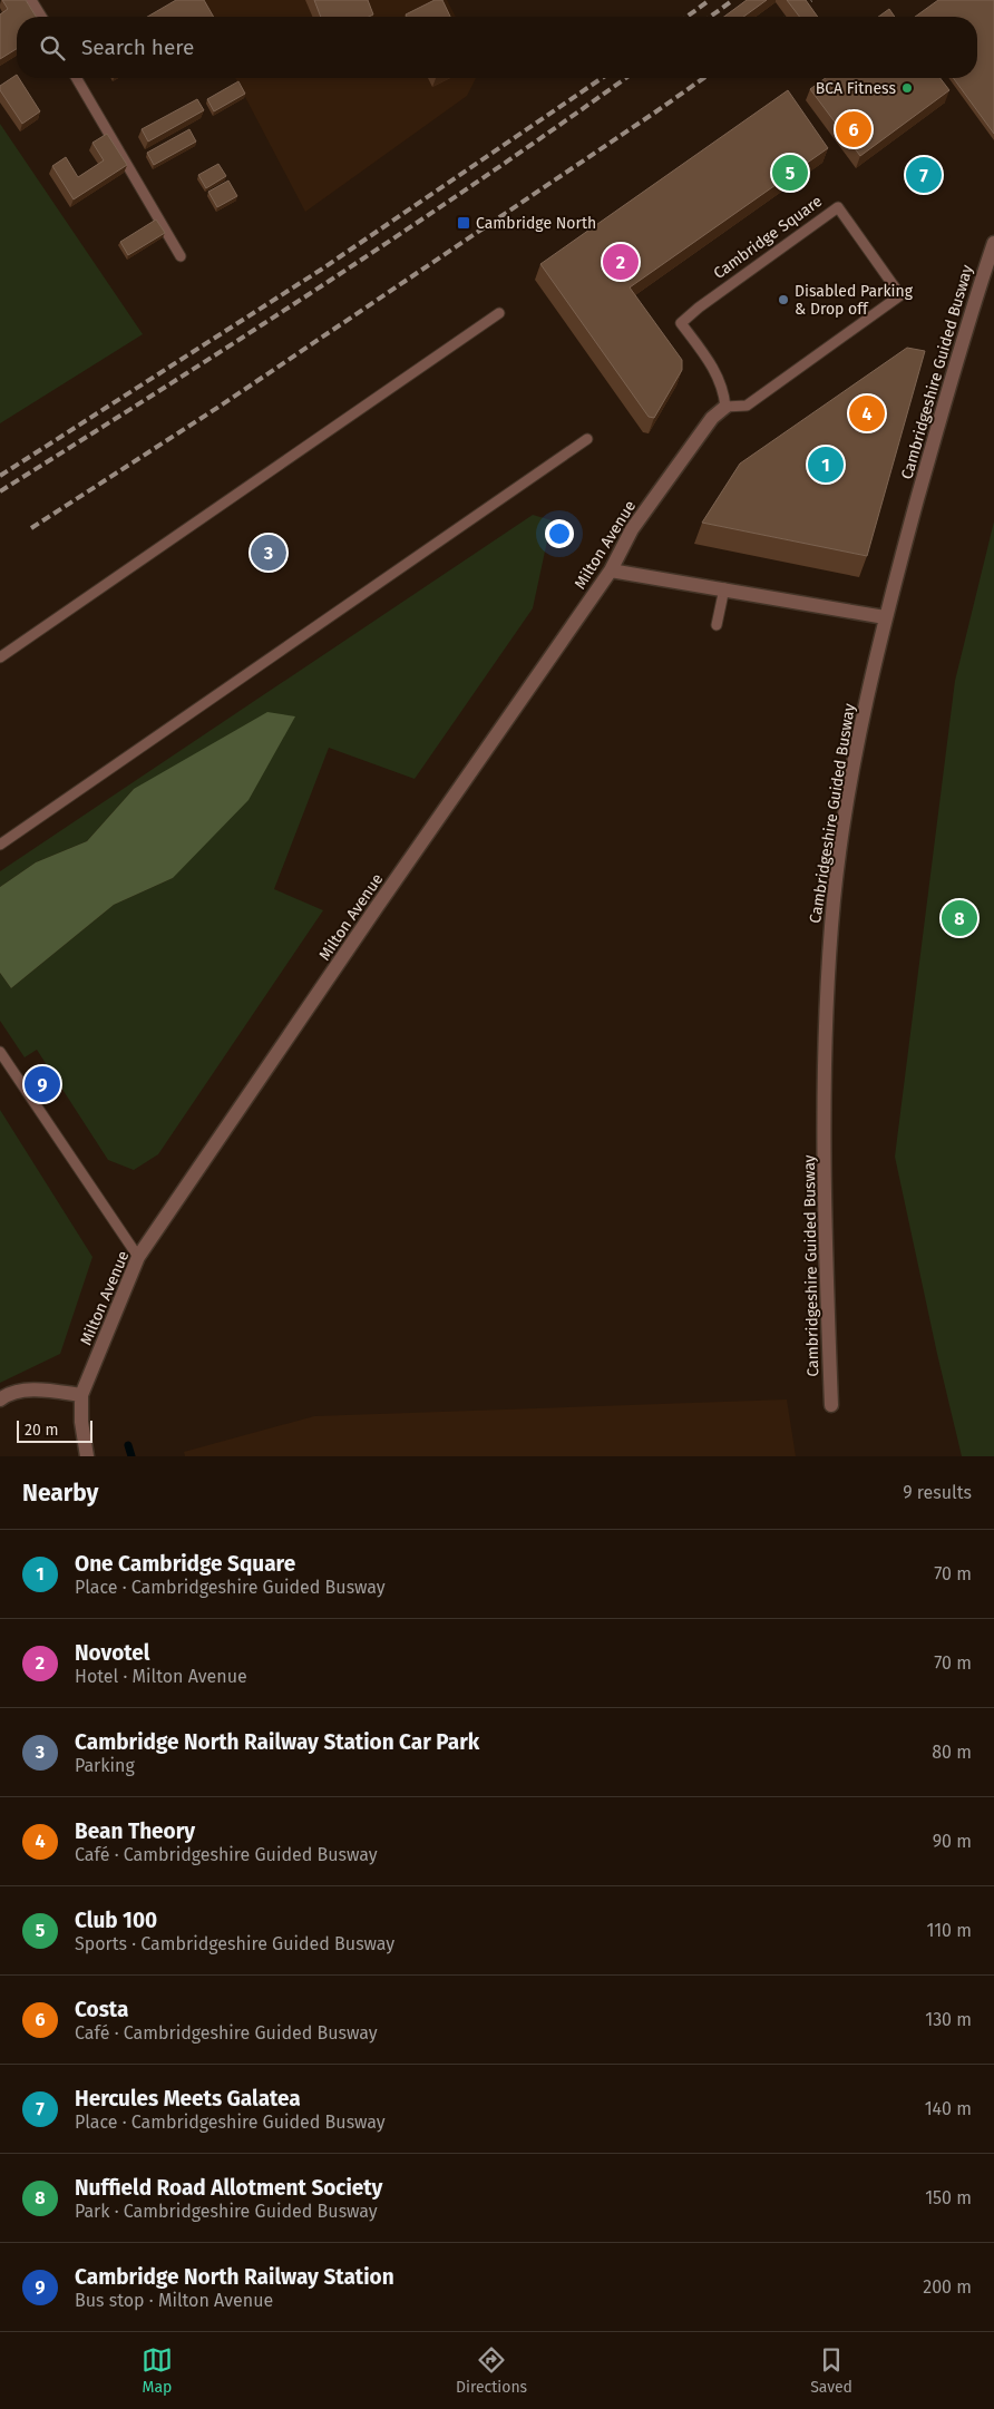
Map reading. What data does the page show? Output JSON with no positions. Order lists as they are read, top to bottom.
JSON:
{
  "streets": {
    "street": ["Cambridgeshire Guided Busway", "Milton Avenue"],
    "lane": ["Cambridge Square"]
  },
  "crossings": [
    ["Cambridge Square", "Milton Avenue"]
  ],
  "places": {
    "other": ["BCA Fitness", "Disabled Parking & Drop off"],
    "transit": ["Cambridge North"]
  },
  "scale_bar": "20 m",
  "page": {
    "search": "Search here",
    "pins": [
      "6",
      "5",
      "7",
      "2",
      "4",
      "1",
      "3",
      "8",
      "9"
    ],
    "scale": "20 m",
    "heading": ["Nearby", "9 results"],
    "list": [
      {
        "mark": "1",
        "name": "One Cambridge Square",
        "note": "Place · Cambridgeshire Guided Busway",
        "value": "70 m"
      },
      {
        "mark": "2",
        "name": "Novotel",
        "note": "Hotel · Milton Avenue",
        "value": "70 m"
      },
      {
        "mark": "3",
        "name": "Cambridge North Railway Station Car Park",
        "note": "Parking",
        "value": "80 m"
      },
      {
        "mark": "4",
        "name": "Bean Theory",
        "note": "Café · Cambridgeshire Guided Busway",
        "value": "90 m"
      },
      {
        "mark": "5",
        "name": "Club 100",
        "note": "Sports · Cambridgeshire Guided Busway",
        "value": "110 m"
      },
      {
        "mark": "6",
        "name": "Costa",
        "note": "Café · Cambridgeshire Guided Busway",
        "value": "130 m"
      },
      {
        "mark": "7",
        "name": "Hercules Meets Galatea",
        "note": "Place · Cambridgeshire Guided Busway",
        "value": "140 m"
      },
      {
        "mark": "8",
        "name": "Nuffield Road Allotment Society",
        "note": "Park · Cambridgeshire Guided Busway",
        "value": "150 m"
      },
      {
        "mark": "9",
        "name": "Cambridge North Railway Station",
        "note": "Bus stop · Milton Avenue",
        "value": "200 m"
      }
    ],
    "nav": ["Map", "Directions", "Saved"]
  }
}
